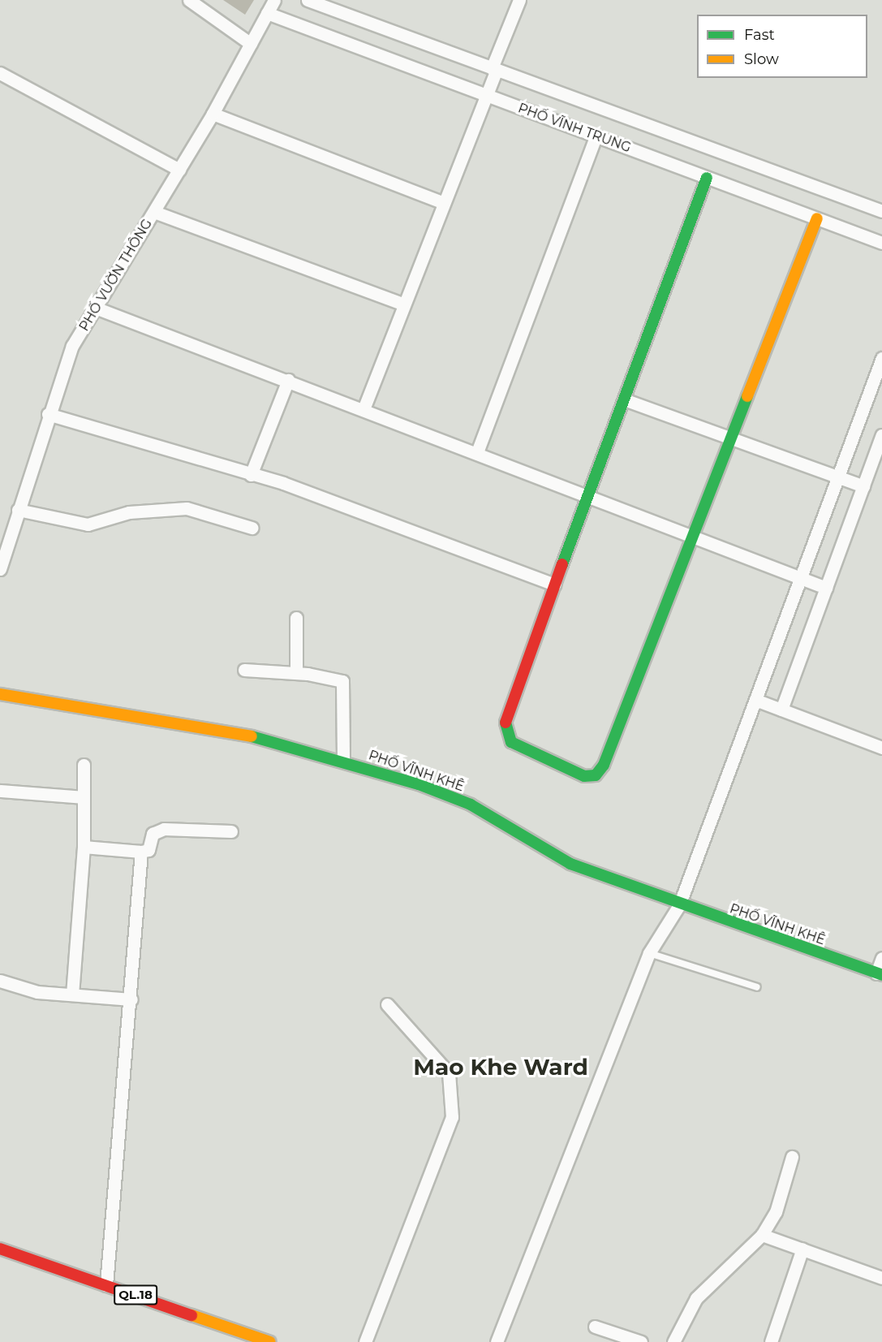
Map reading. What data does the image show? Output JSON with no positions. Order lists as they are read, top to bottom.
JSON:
{
  "streets": {
    "street": [
      "PHỐ VĨNH TRUNG",
      "PHỐ VƯỜN THÔNG",
      "PHỐ VĨNH KHÊ",
      "QL.18"
    ]
  },
  "crossings": [
    ["PHỐ VĨNH TRUNG", "PHỐ VƯỜN THÔNG"]
  ],
  "districts": ["Mao Khe Ward"],
  "legend": ["Fast", "Slow"]
}
